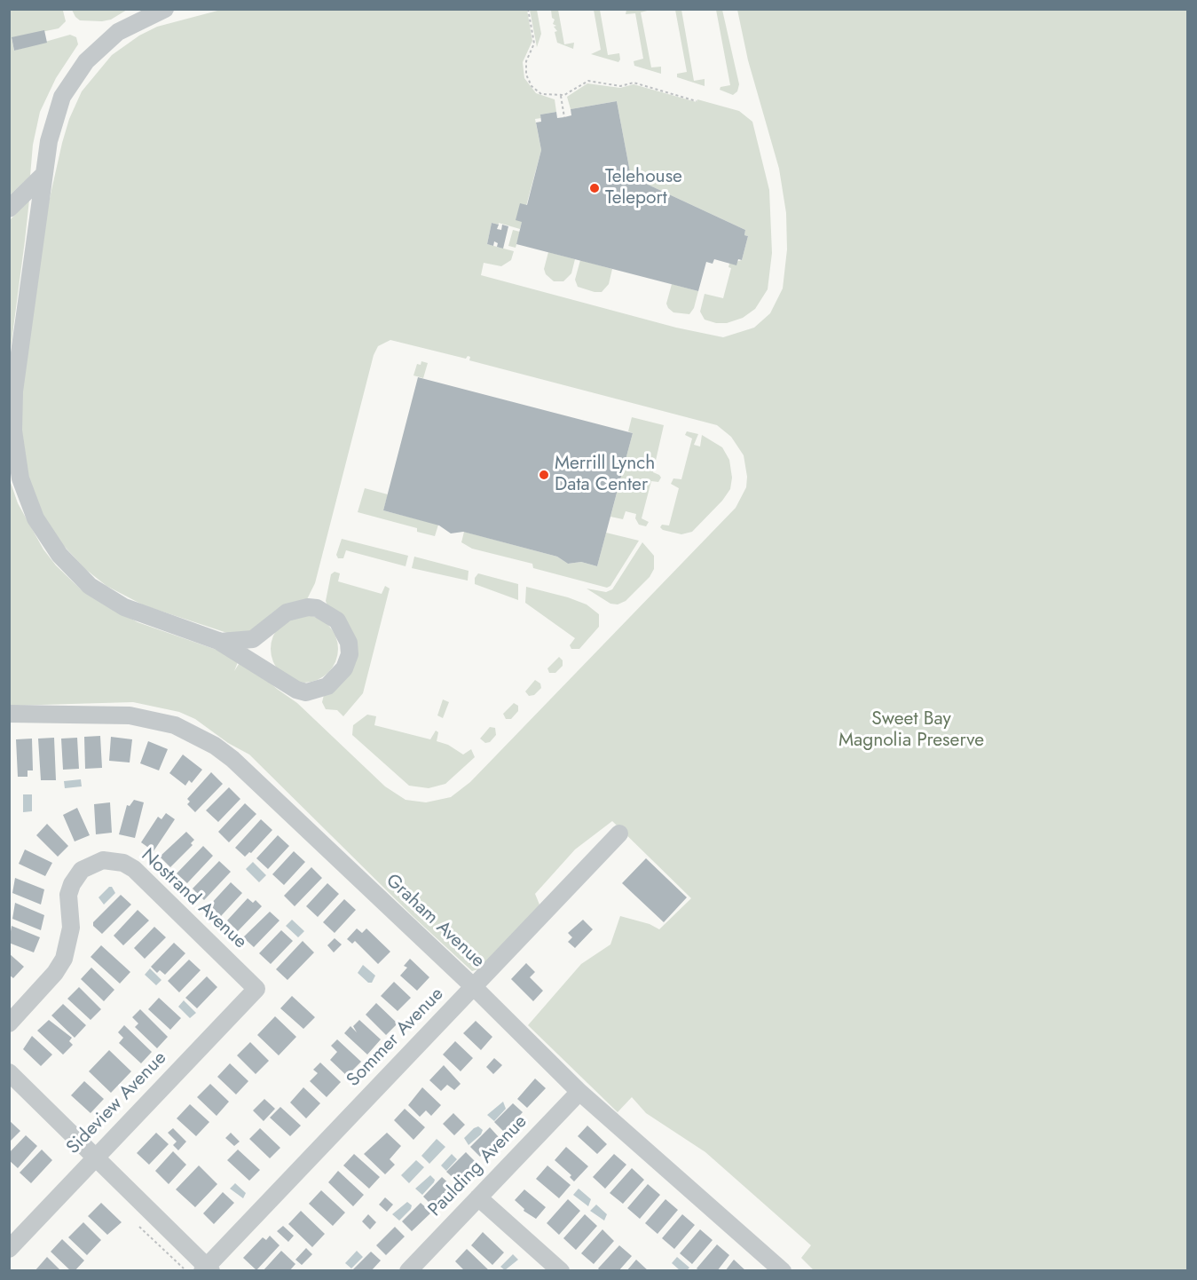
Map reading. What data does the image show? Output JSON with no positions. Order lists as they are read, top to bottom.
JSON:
{
  "streets": {
    "street": [
      "Nostrand Avenue",
      "Graham Avenue",
      "Sommer Avenue",
      "Sideview Avenue",
      "Paulding Avenue"
    ]
  },
  "crossings": [
    ["Nostrand Avenue", "Sideview Avenue"],
    ["Graham Avenue", "Sommer Avenue"],
    ["Graham Avenue", "Paulding Avenue"]
  ],
  "parks": ["Sweet Bay Magnolia Preserve"],
  "places": ["Telehouse Teleport", "Merrill Lynch Data Center"]
}
